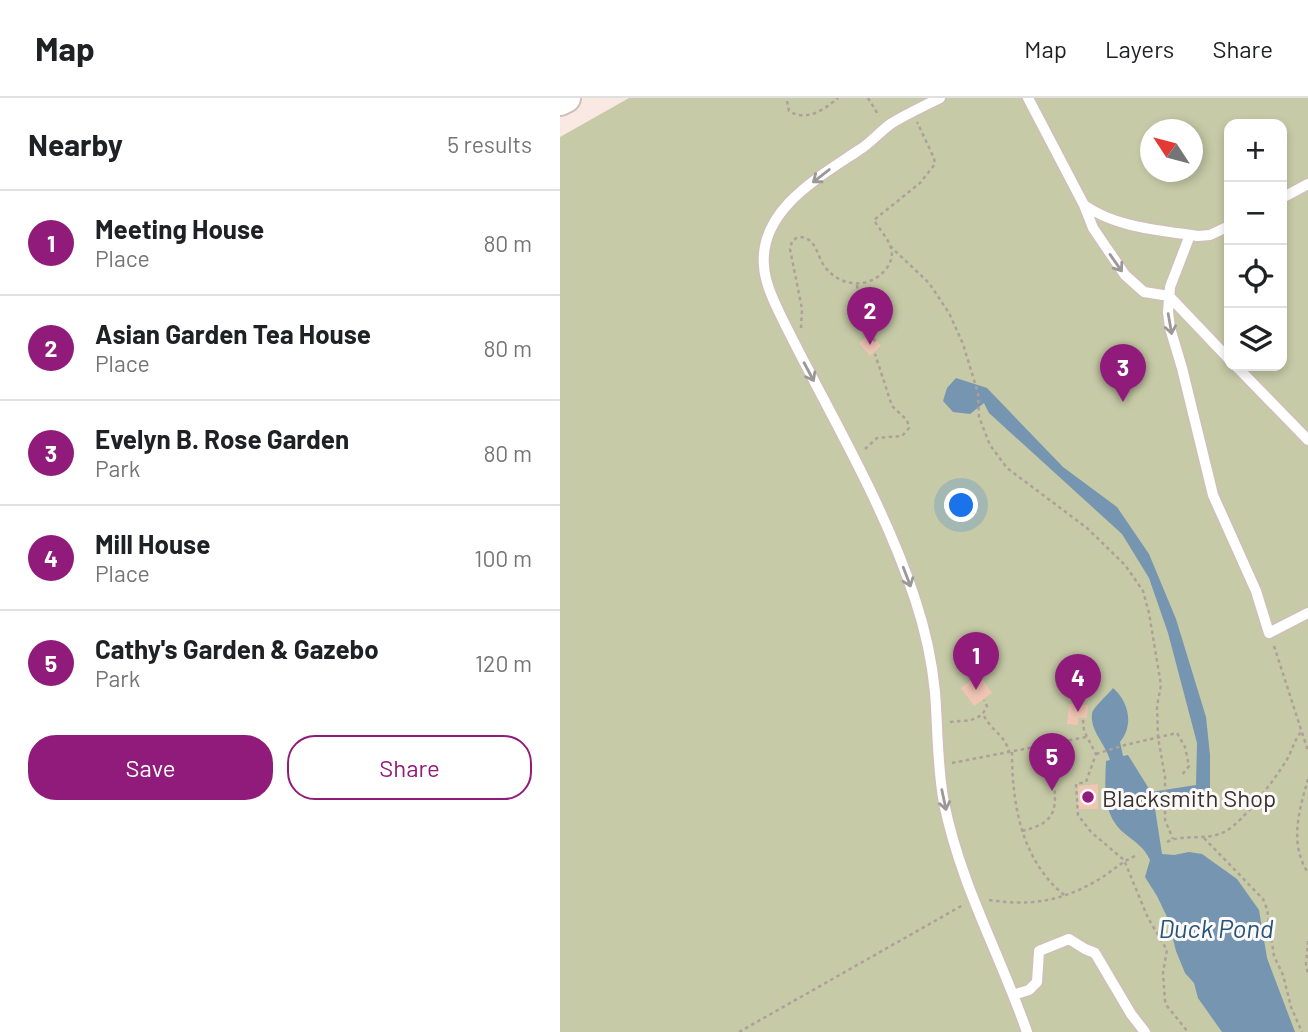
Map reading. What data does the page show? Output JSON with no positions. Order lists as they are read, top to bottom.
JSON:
{
  "water": ["Duck Pond"],
  "places": ["Blacksmith Shop"],
  "north": "top left",
  "page": {
    "header": "Map",
    "nav": ["Map", "Layers", "Share"],
    "heading": ["Nearby", "5 results"],
    "map_buttons": ["+", "−"],
    "list": [
      {
        "mark": "1",
        "name": "Meeting House",
        "note": "Place",
        "value": "80 m"
      },
      {
        "mark": "2",
        "name": "Asian Garden Tea House",
        "note": "Place",
        "value": "80 m"
      },
      {
        "mark": "3",
        "name": "Evelyn B. Rose Garden",
        "note": "Park",
        "value": "80 m"
      },
      {
        "mark": "4",
        "name": "Mill House",
        "note": "Place",
        "value": "100 m"
      },
      {
        "mark": "5",
        "name": "Cathy's Garden & Gazebo",
        "note": "Park",
        "value": "120 m"
      }
    ],
    "pins": [
      "2",
      "3",
      "1",
      "4",
      "5"
    ],
    "buttons": ["Save", "Share"]
  }
}
